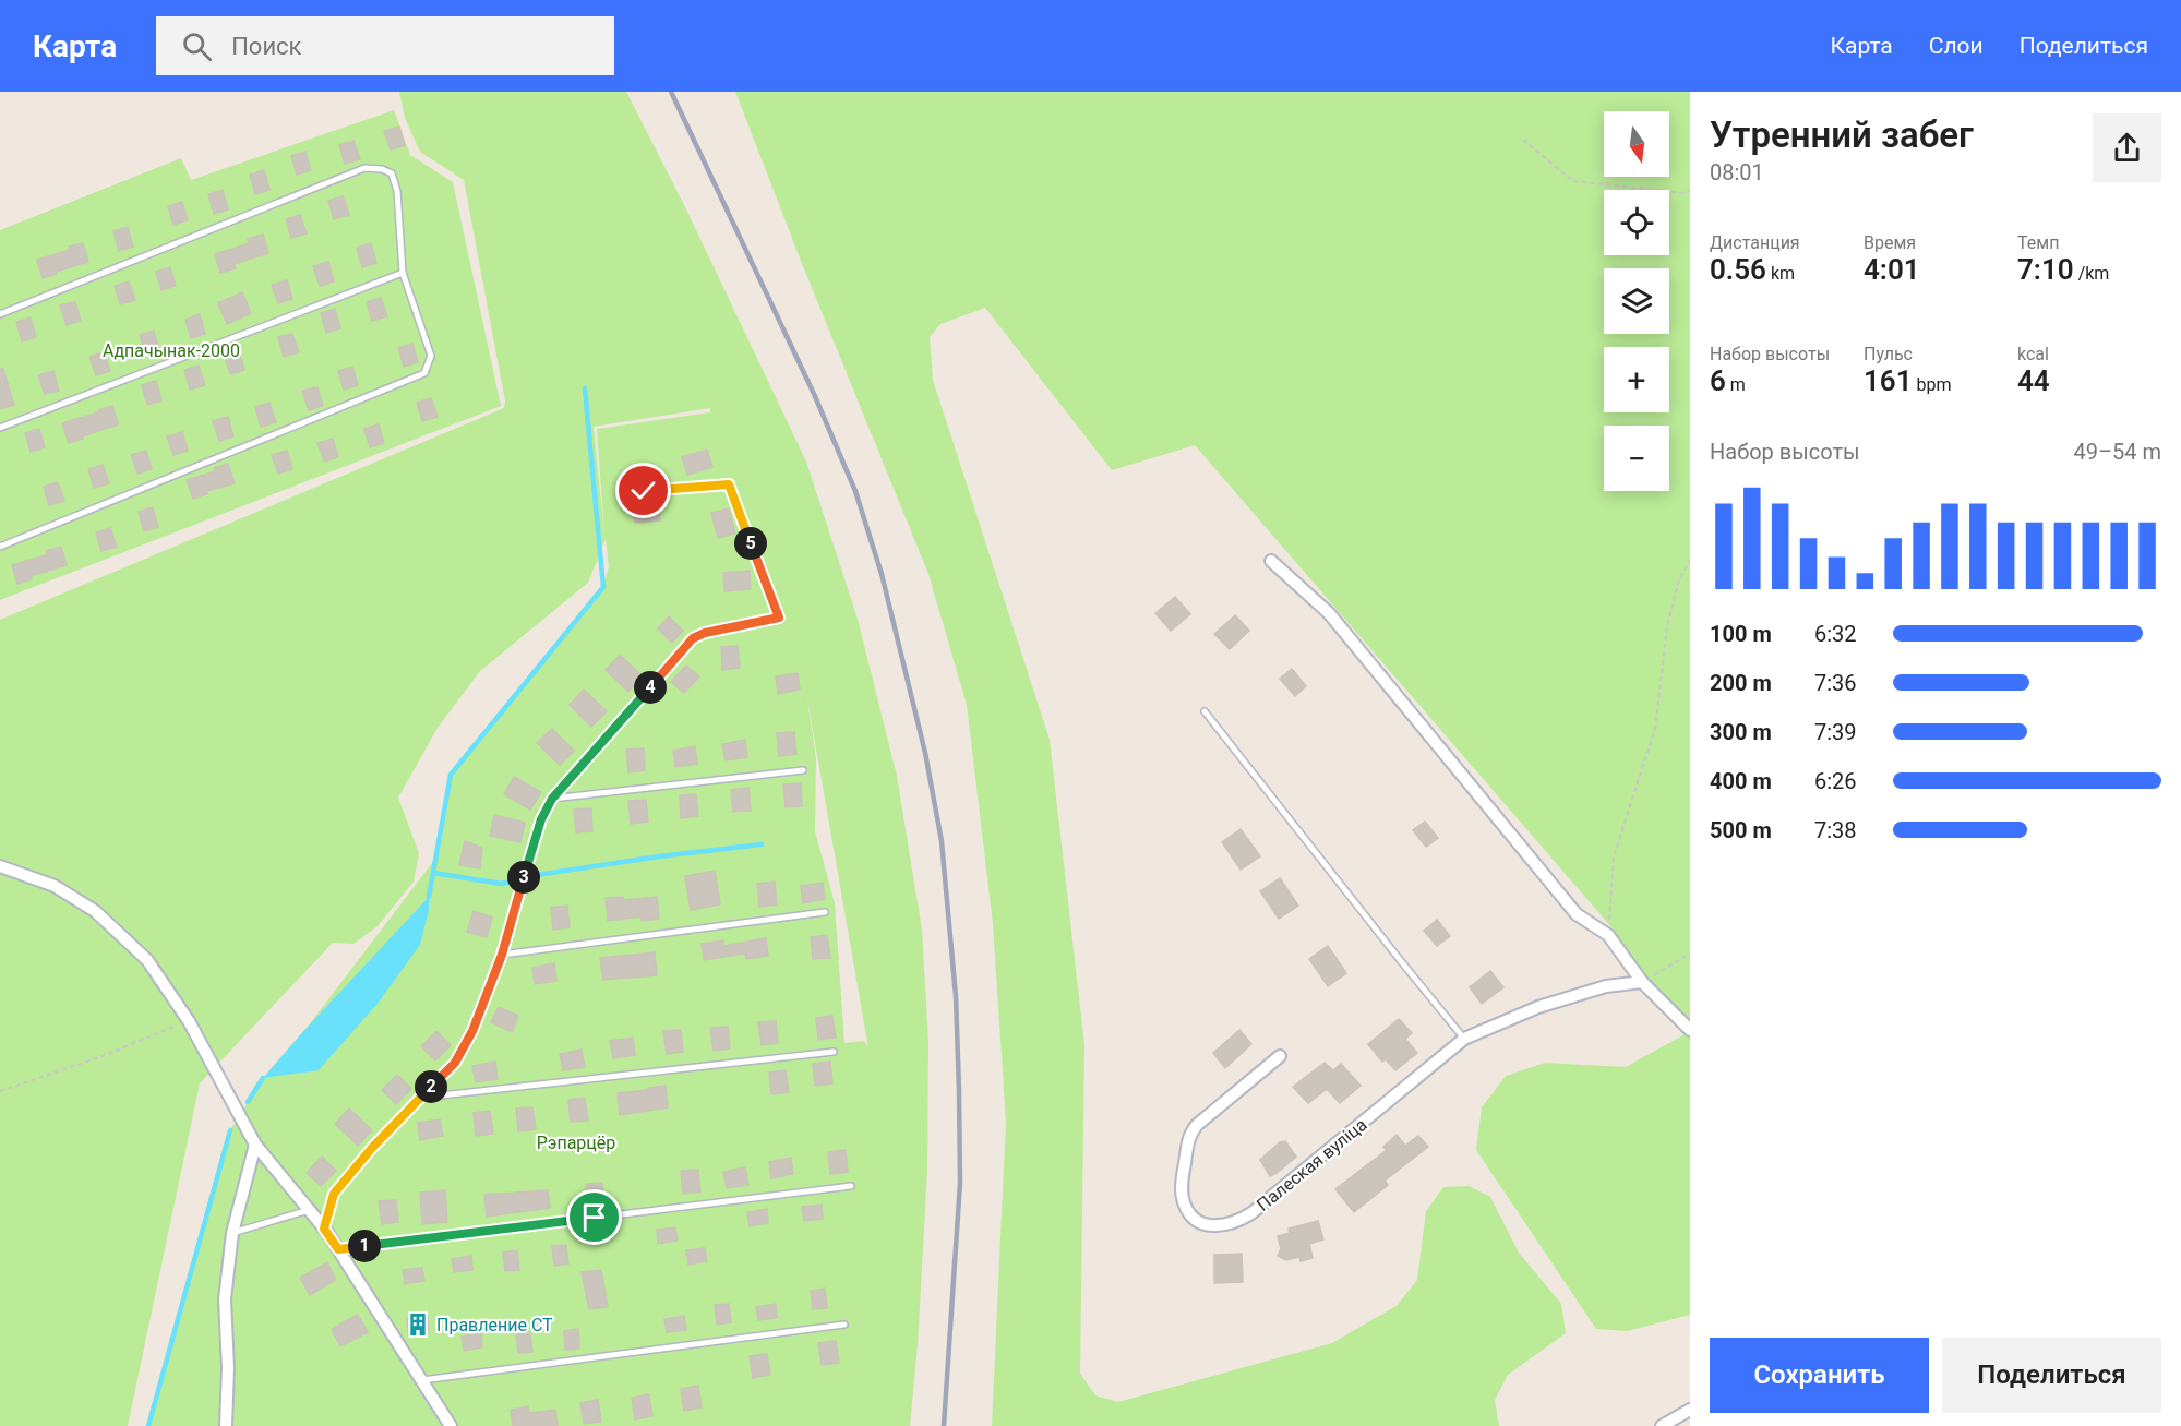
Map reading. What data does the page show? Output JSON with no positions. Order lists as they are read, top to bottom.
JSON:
{
  "streets": {
    "street": ["Палеская вуліца"]
  },
  "parks": ["Адпачынак-2000", "Рэпарцёр"],
  "places": {
    "building": ["Правление СТ"]
  },
  "north": "bottom",
  "page": {
    "header": "Карта",
    "search": "Поиск",
    "nav": ["Карта", "Слои", "Поделиться"],
    "heading": ["Утренний забег", "08:01"],
    "map_buttons": ["+", "−"],
    "stats": [
      ["Дистанция", "0.56 km"],
      ["Время", "4:01"],
      ["Темп", "7:10 /km"],
      ["Набор высоты", "6 m"],
      ["Пульс", "161 bpm"],
      ["kcal", "44"]
    ],
    "chart": ["Набор высоты", "49–54 m"],
    "pins": [
      "5",
      "4",
      "3",
      "2",
      "1"
    ],
    "list": [
      {
        "name": "100 m",
        "note": "6:32"
      },
      {
        "name": "200 m",
        "note": "7:36"
      },
      {
        "name": "300 m",
        "note": "7:39"
      },
      {
        "name": "400 m",
        "note": "6:26"
      },
      {
        "name": "500 m",
        "note": "7:38"
      }
    ],
    "buttons": ["Сохранить", "Поделиться"]
  }
}
